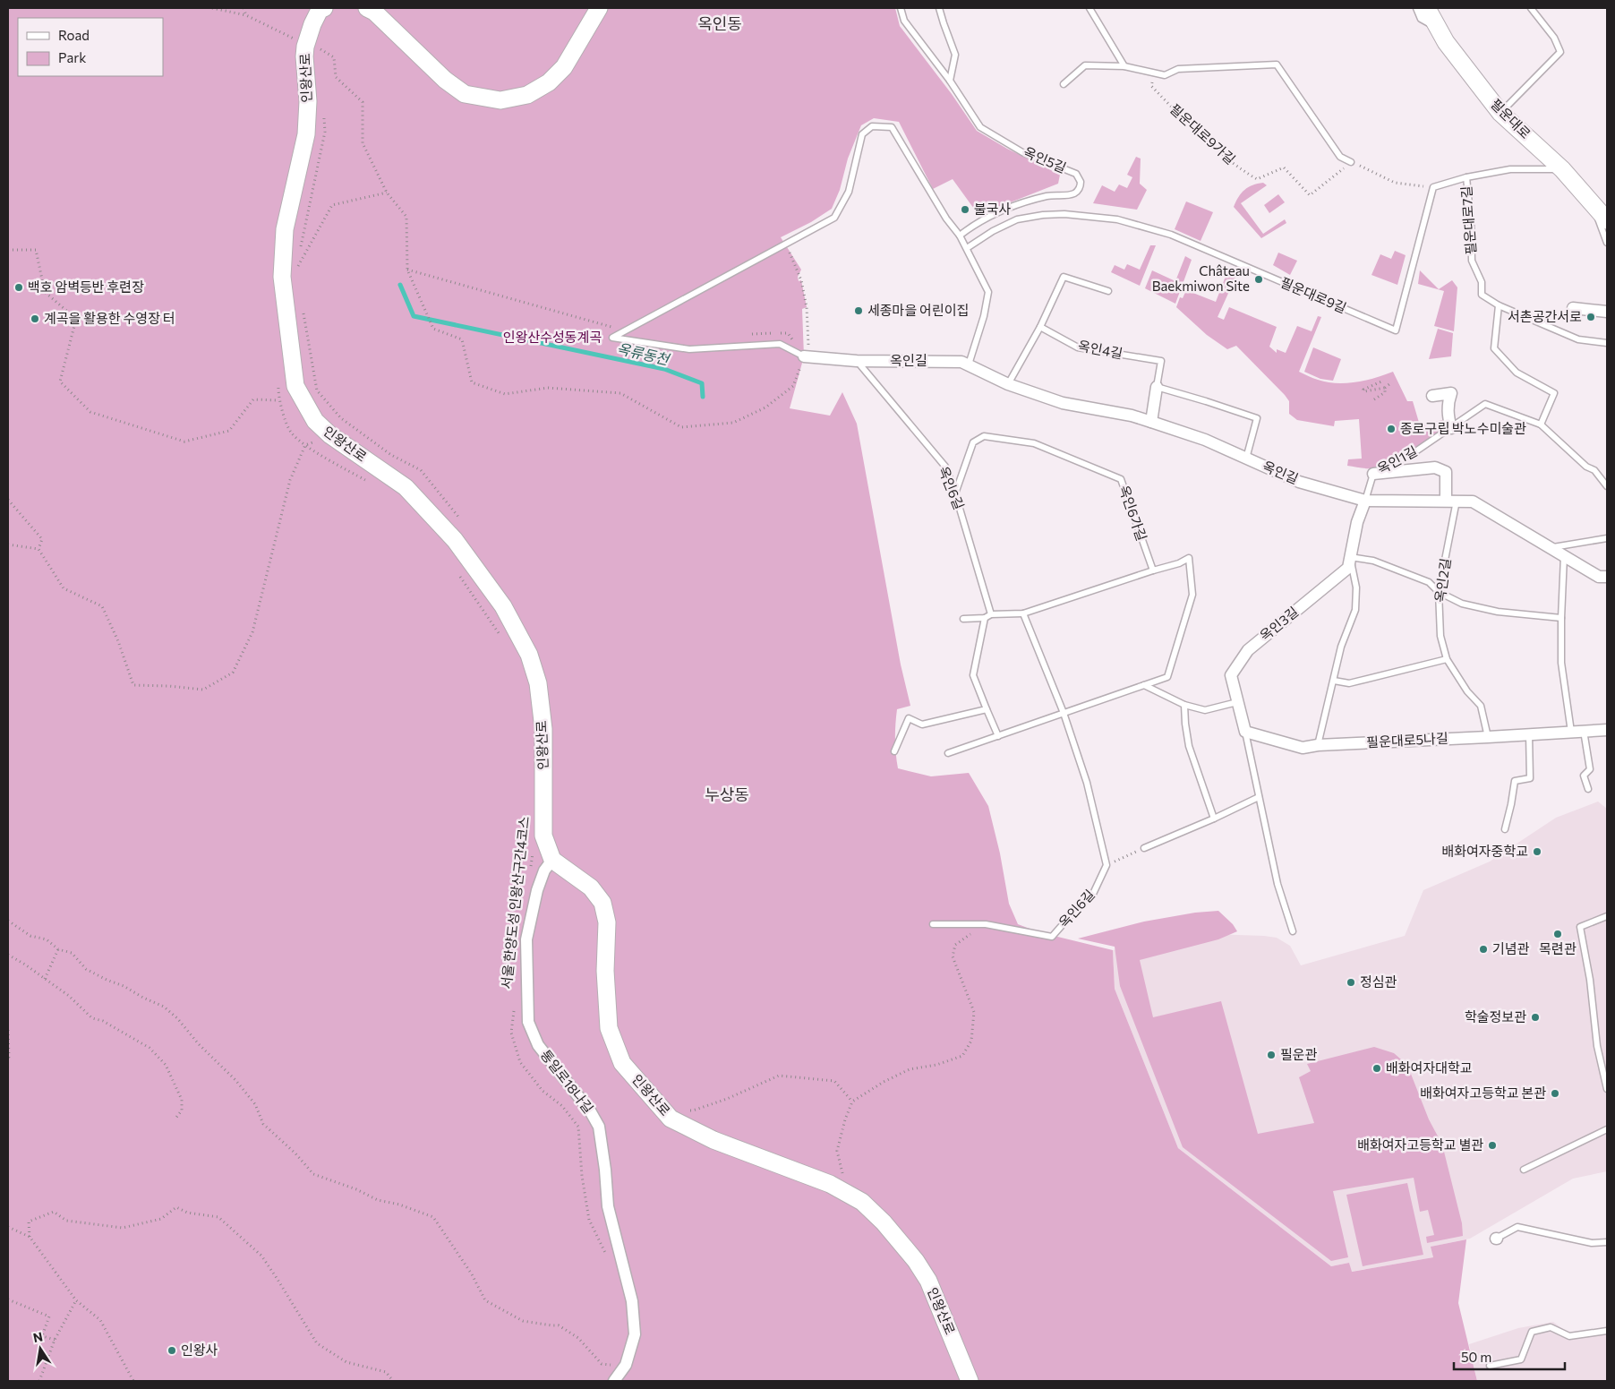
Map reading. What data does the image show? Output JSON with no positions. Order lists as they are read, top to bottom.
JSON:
{
  "streets": {
    "street": [
      "인왕산로",
      "필운대로",
      "옥인4길",
      "옥인길",
      "옥인3길",
      "필운대로5나길",
      "통일로18나길"
    ],
    "lane": [
      "옥인5길",
      "필운대로7길",
      "필운대로9길",
      "옥인1길",
      "옥인6길",
      "옥인6가길",
      "옥인2길"
    ],
    "path": ["필운대로9가길", "서울 한양도성 인왕산구간4코스"]
  },
  "crossings": [
    ["인왕산로", "통일로18나길"],
    ["옥인4길", "옥인길"],
    ["옥인길", "옥인1길"],
    ["옥인길", "옥인6길"],
    ["옥인길", "옥인2길"],
    ["옥인길", "옥인3길"],
    ["옥인1길", "옥인3길"],
    ["옥인6길", "옥인6가길"],
    ["옥인2길", "필운대로5나길"],
    ["옥인3길", "필운대로5나길"]
  ],
  "districts": ["옥인동", "누상동"],
  "water": ["옥류동천"],
  "parks": ["인왕산수성동계곡"],
  "places": [
    "불국사",
    "Château Baekmiwon Site",
    "백호 암벽등반 후련장",
    "세종마을 어린이집",
    "서촌공간서로",
    "계곡을 활용한 수영장 터",
    "종로구립 박노수미술관",
    "배화여자중학교",
    "목련관",
    "기념관",
    "정심관",
    "학술정보관",
    "필운관",
    "배화여자대학교",
    "배화여자고등학교 본관",
    "배화여자고등학교 별관",
    "인왕사"
  ],
  "legend": ["Road", "Park"],
  "scale_bar": "50 m",
  "north": "top"
}
